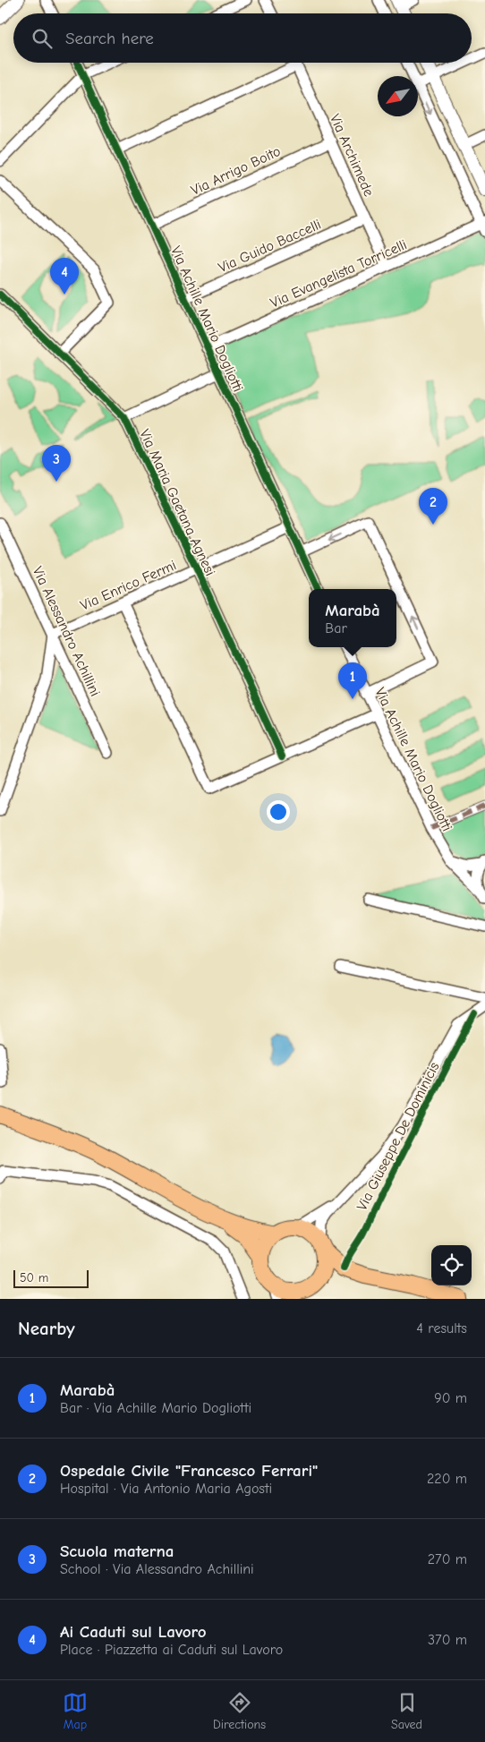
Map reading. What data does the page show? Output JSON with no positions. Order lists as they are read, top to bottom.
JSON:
{
  "streets": {
    "street": [
      "Via Archimede",
      "Via Arrigo Boito",
      "Via Guido Baccelli",
      "Via Evangelista Torricelli",
      "Via Achille Mario Dogliotti",
      "Via Maria Gaetana Agnesi",
      "Via Enrico Fermi",
      "Via Alessandro Achillini"
    ],
    "cycle path": ["Via Giuseppe De Dominicis"]
  },
  "crossings": [
    ["Via Archimede", "Via Arrigo Boito"],
    ["Via Archimede", "Via Guido Baccelli"],
    ["Via Archimede", "Via Evangelista Torricelli"],
    ["Via Arrigo Boito", "Via Achille Mario Dogliotti"],
    ["Via Guido Baccelli", "Via Achille Mario Dogliotti"],
    ["Via Evangelista Torricelli", "Via Achille Mario Dogliotti"],
    ["Via Achille Mario Dogliotti", "Via Enrico Fermi"],
    ["Via Maria Gaetana Agnesi", "Via Enrico Fermi"],
    ["Via Enrico Fermi", "Via Alessandro Achillini"]
  ],
  "scale_bar": "50 m",
  "north": "bottom left",
  "page": {
    "search": "Search here",
    "pins": [
      "4",
      "3",
      "2",
      "1"
    ],
    "popup": ["Marabà", "Bar"],
    "scale": "50 m",
    "heading": ["Nearby", "4 results"],
    "list": [
      {
        "mark": "1",
        "name": "Marabà",
        "note": "Bar · Via Achille Mario Dogliotti",
        "value": "90 m"
      },
      {
        "mark": "2",
        "name": "Ospedale Civile \"Francesco Ferrari\"",
        "note": "Hospital · Via Antonio Maria Agosti",
        "value": "220 m"
      },
      {
        "mark": "3",
        "name": "Scuola materna",
        "note": "School · Via Alessandro Achillini",
        "value": "270 m"
      },
      {
        "mark": "4",
        "name": "Ai Caduti sul Lavoro",
        "note": "Place · Piazzetta ai Caduti sul Lavoro",
        "value": "370 m"
      }
    ],
    "nav": ["Map", "Directions", "Saved"]
  }
}
